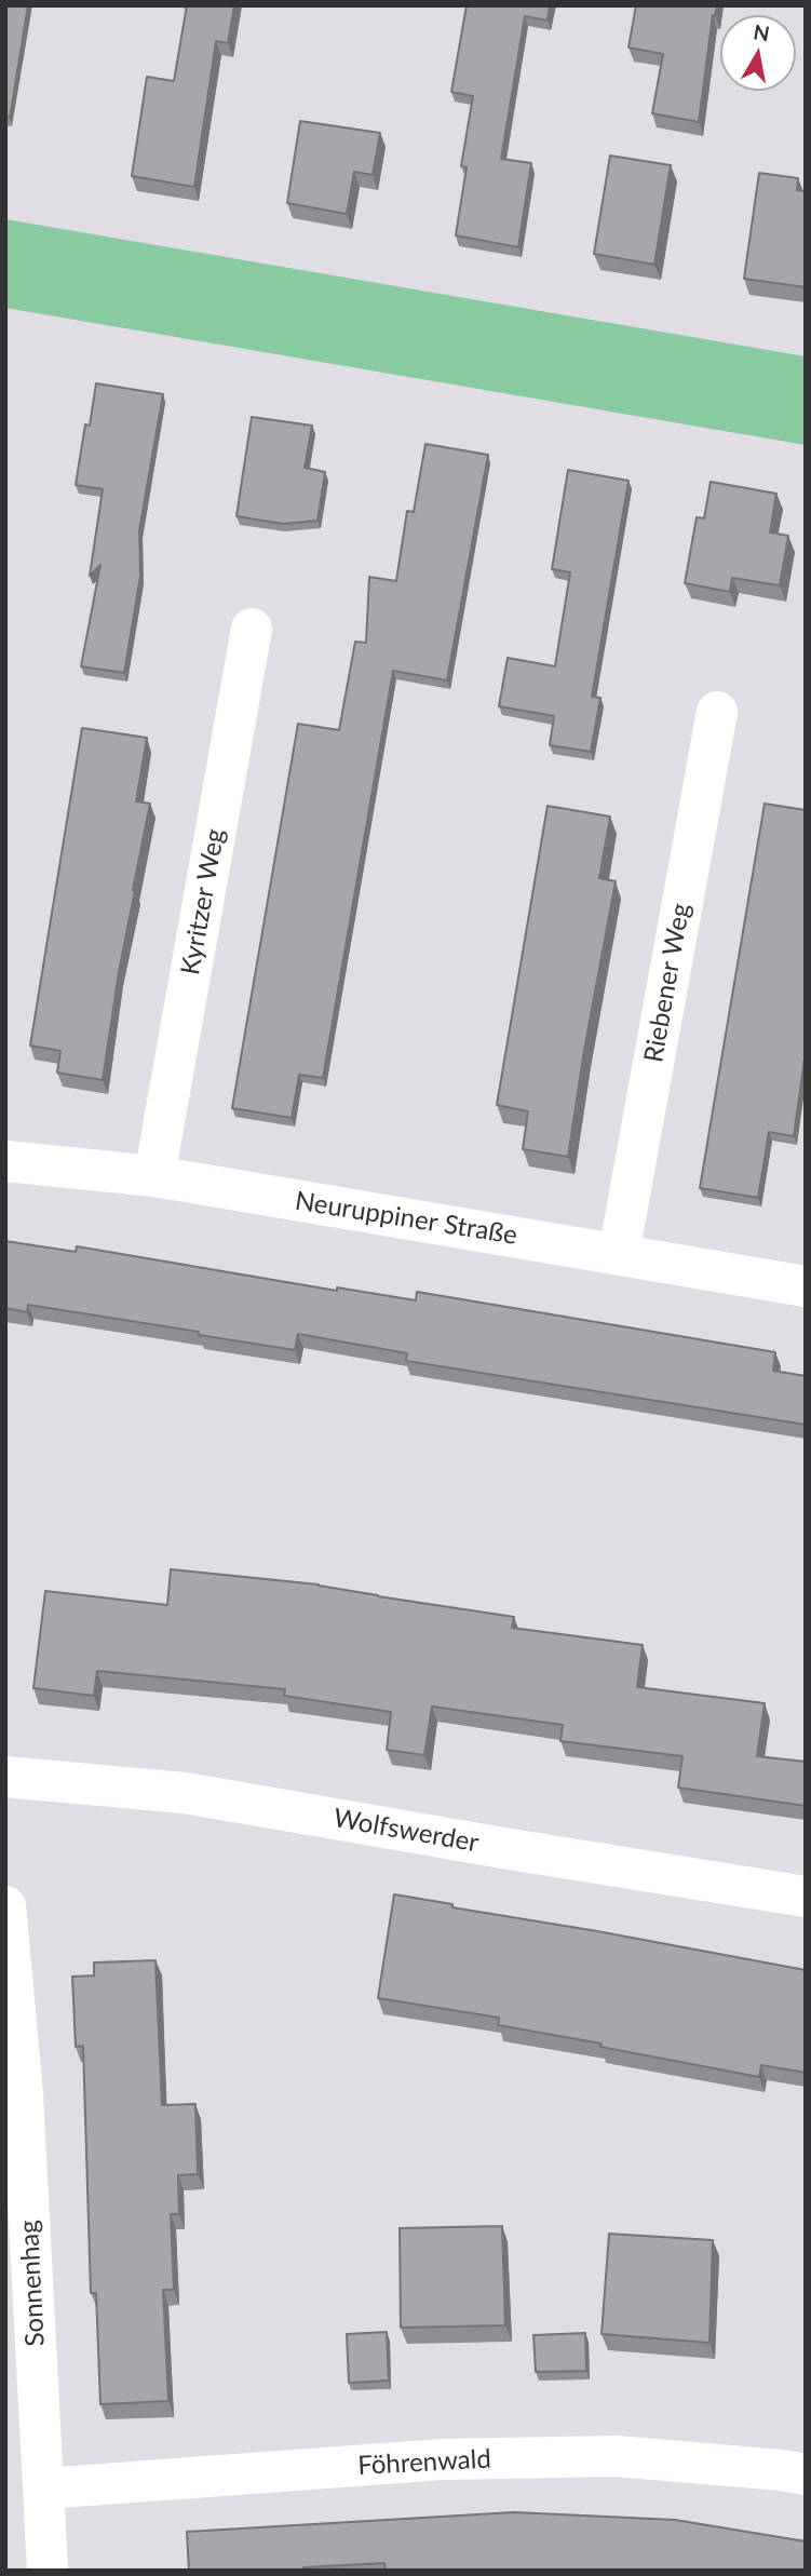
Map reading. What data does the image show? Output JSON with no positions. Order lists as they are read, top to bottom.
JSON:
{
  "streets": {
    "street": [
      "Kyritzer Weg",
      "Riebener Weg",
      "Neuruppiner Straße",
      "Wolfswerder",
      "Sonnenhag",
      "Föhrenwald"
    ]
  },
  "crossings": [
    ["Kyritzer Weg", "Neuruppiner Straße"],
    ["Riebener Weg", "Neuruppiner Straße"],
    ["Sonnenhag", "Föhrenwald"]
  ],
  "north": "top"
}
